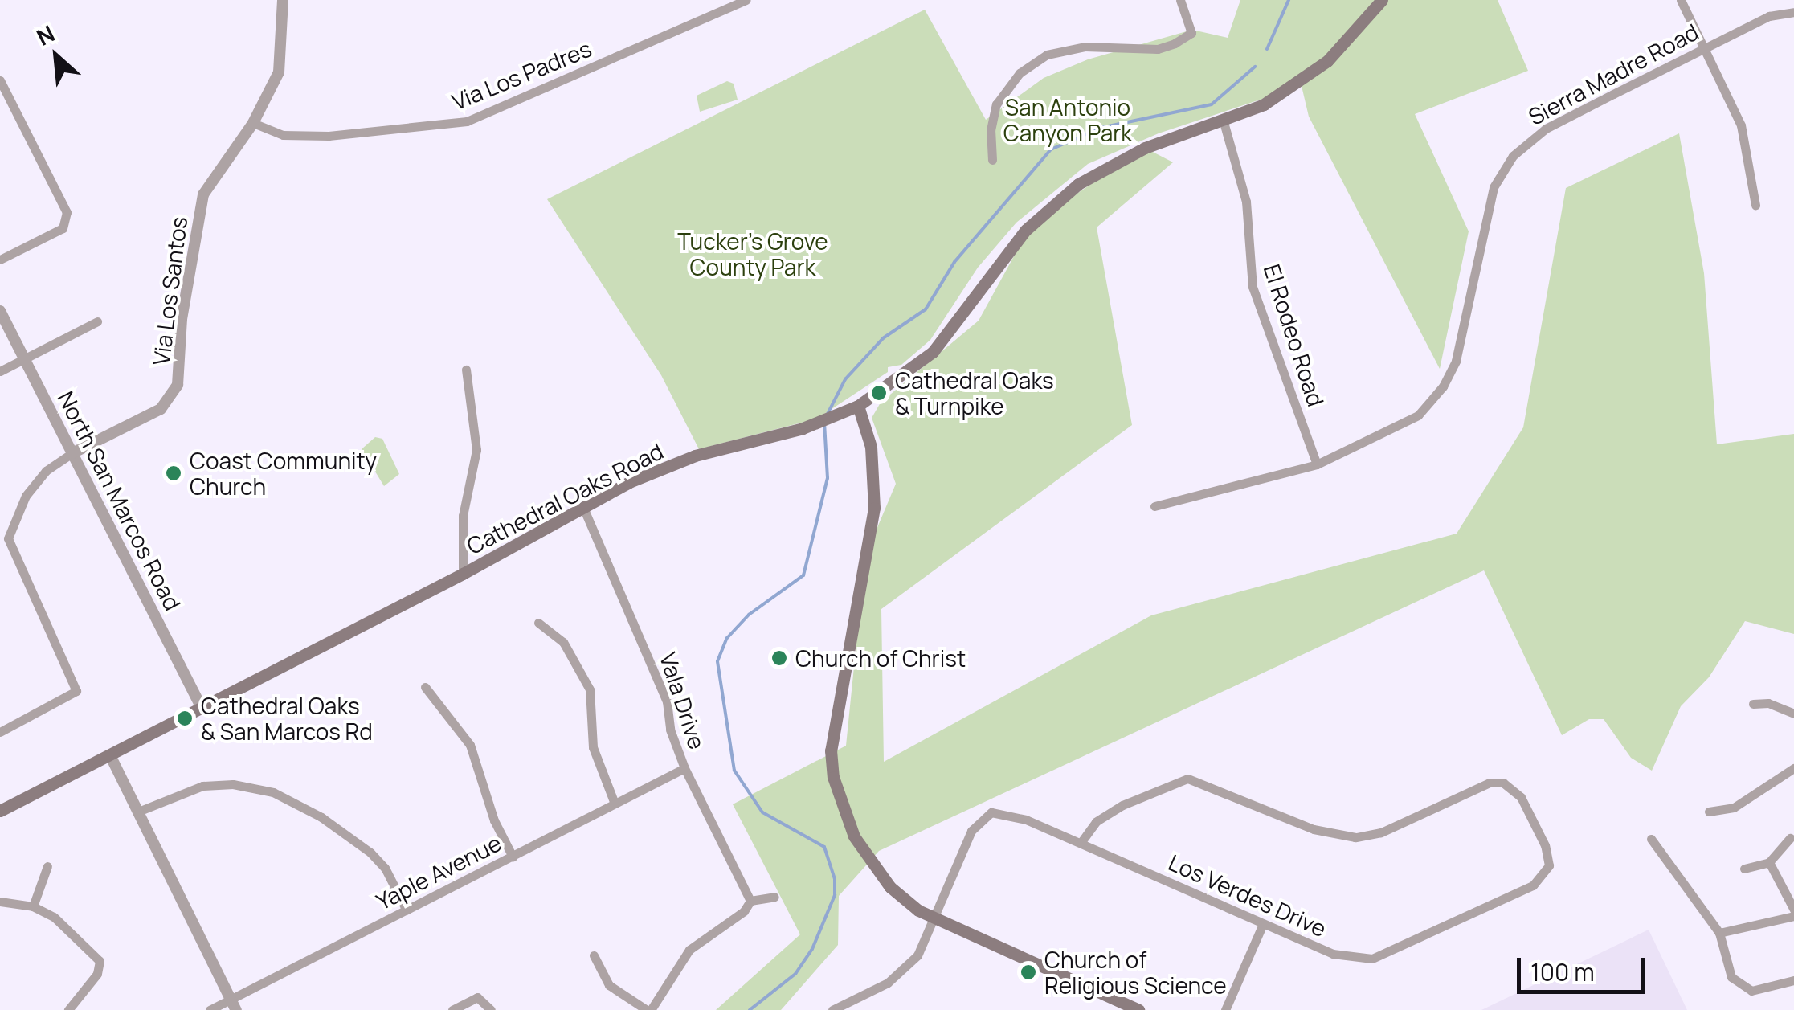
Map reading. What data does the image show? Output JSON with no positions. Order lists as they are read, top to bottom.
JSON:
{
  "streets": {
    "main road": ["Cathedral Oaks Road"],
    "street": [
      "Sierra Madre Road",
      "Via Los Padres",
      "Via Los Santos",
      "El Rodeo Road",
      "North San Marcos Road",
      "Vala Drive",
      "Yaple Avenue",
      "Los Verdes Drive"
    ]
  },
  "crossings": [
    ["Sierra Madre Road", "El Rodeo Road"],
    ["Via Los Padres", "Via Los Santos"],
    ["Via Los Santos", "North San Marcos Road"],
    ["El Rodeo Road", "Cathedral Oaks Road"],
    ["Cathedral Oaks Road", "North San Marcos Road"],
    ["Cathedral Oaks Road", "Vala Drive"],
    ["Vala Drive", "Yaple Avenue"]
  ],
  "parks": ["San Antonio Canyon Park", "Tucker's Grove County Park"],
  "places": [
    "Cathedral Oaks & Turnpike",
    "Coast Community Church",
    "Church of Christ",
    "Cathedral Oaks & San Marcos Rd",
    "Church of Religious Science"
  ],
  "scale_bar": "100 m",
  "north": "top left"
}
